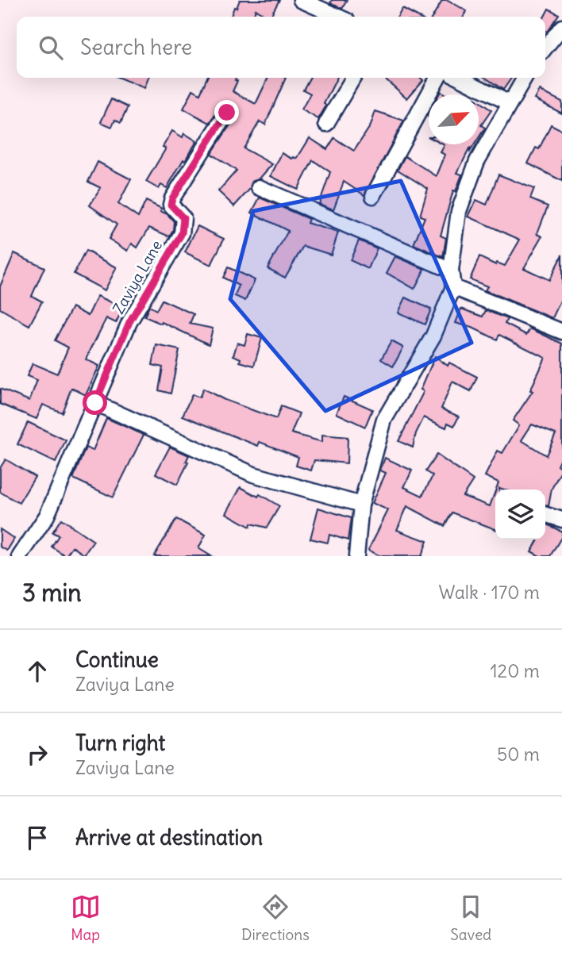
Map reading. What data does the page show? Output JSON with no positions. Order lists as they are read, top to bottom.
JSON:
{
  "streets": {
    "street": ["Zaviya Lane"]
  },
  "north": "top right",
  "page": {
    "search": "Search here",
    "heading": ["3 min", "Walk · 170 m"],
    "list": [
      ["Continue", "Zaviya Lane", "120 m"],
      ["Turn right", "Zaviya Lane", "50 m"],
      "Arrive at destination"
    ],
    "nav": ["Map", "Directions", "Saved"]
  }
}
